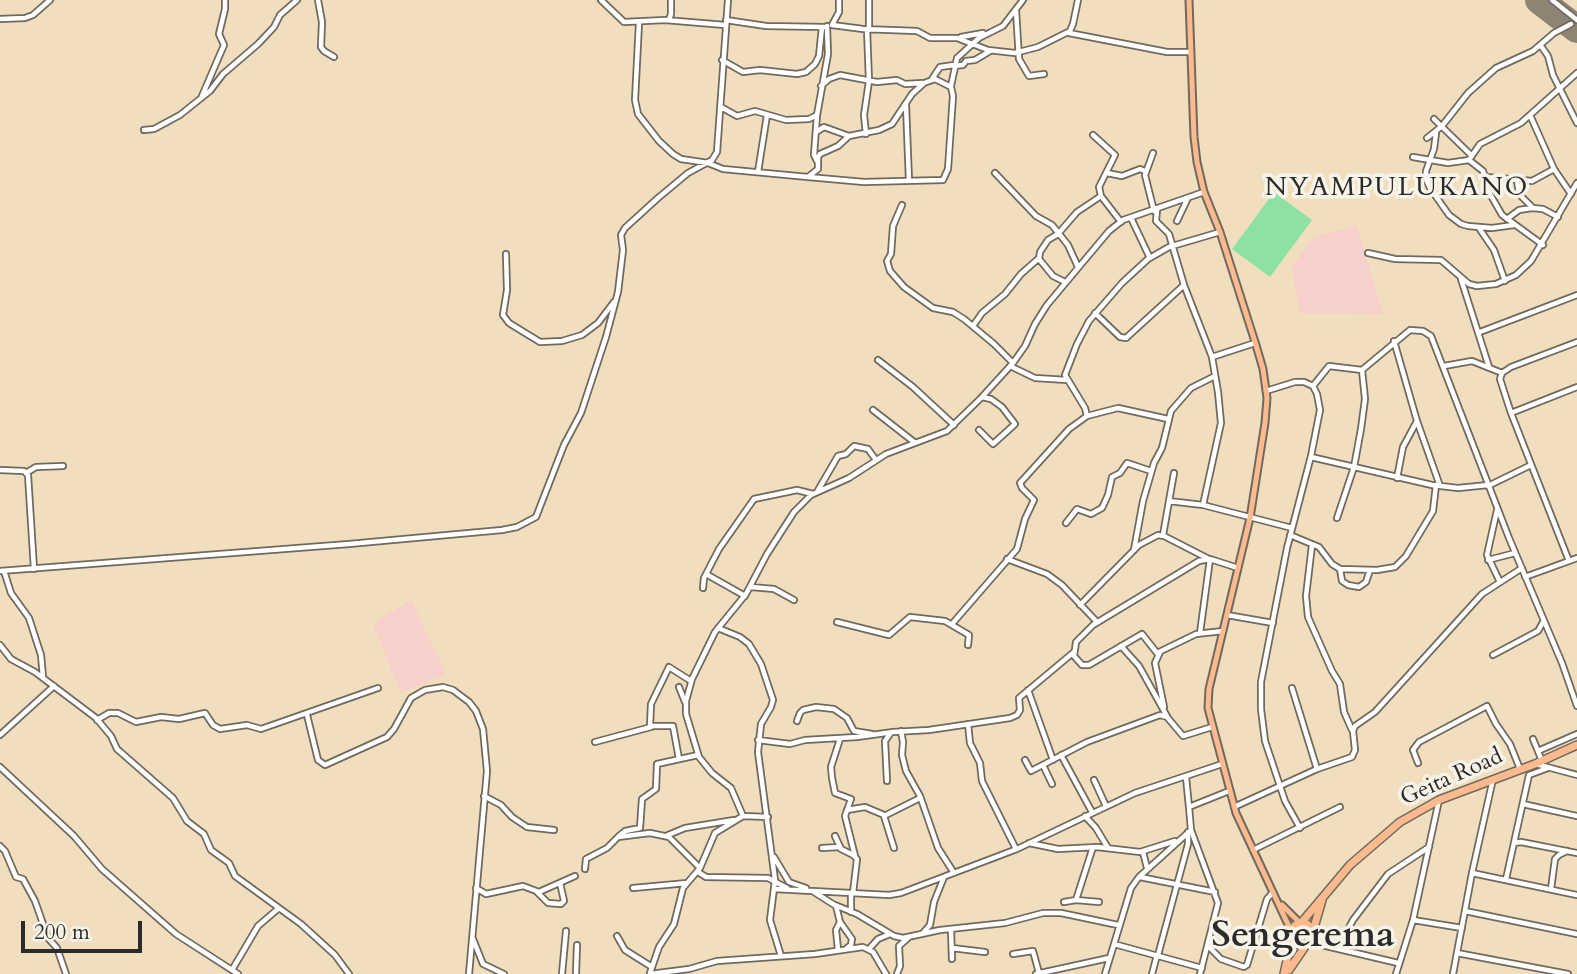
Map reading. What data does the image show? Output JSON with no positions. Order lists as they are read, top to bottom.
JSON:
{
  "streets": {
    "highway": ["Geita Road"]
  },
  "districts": ["NYAMPULUKANO", "Sengerema"],
  "scale_bar": "200 m"
}
